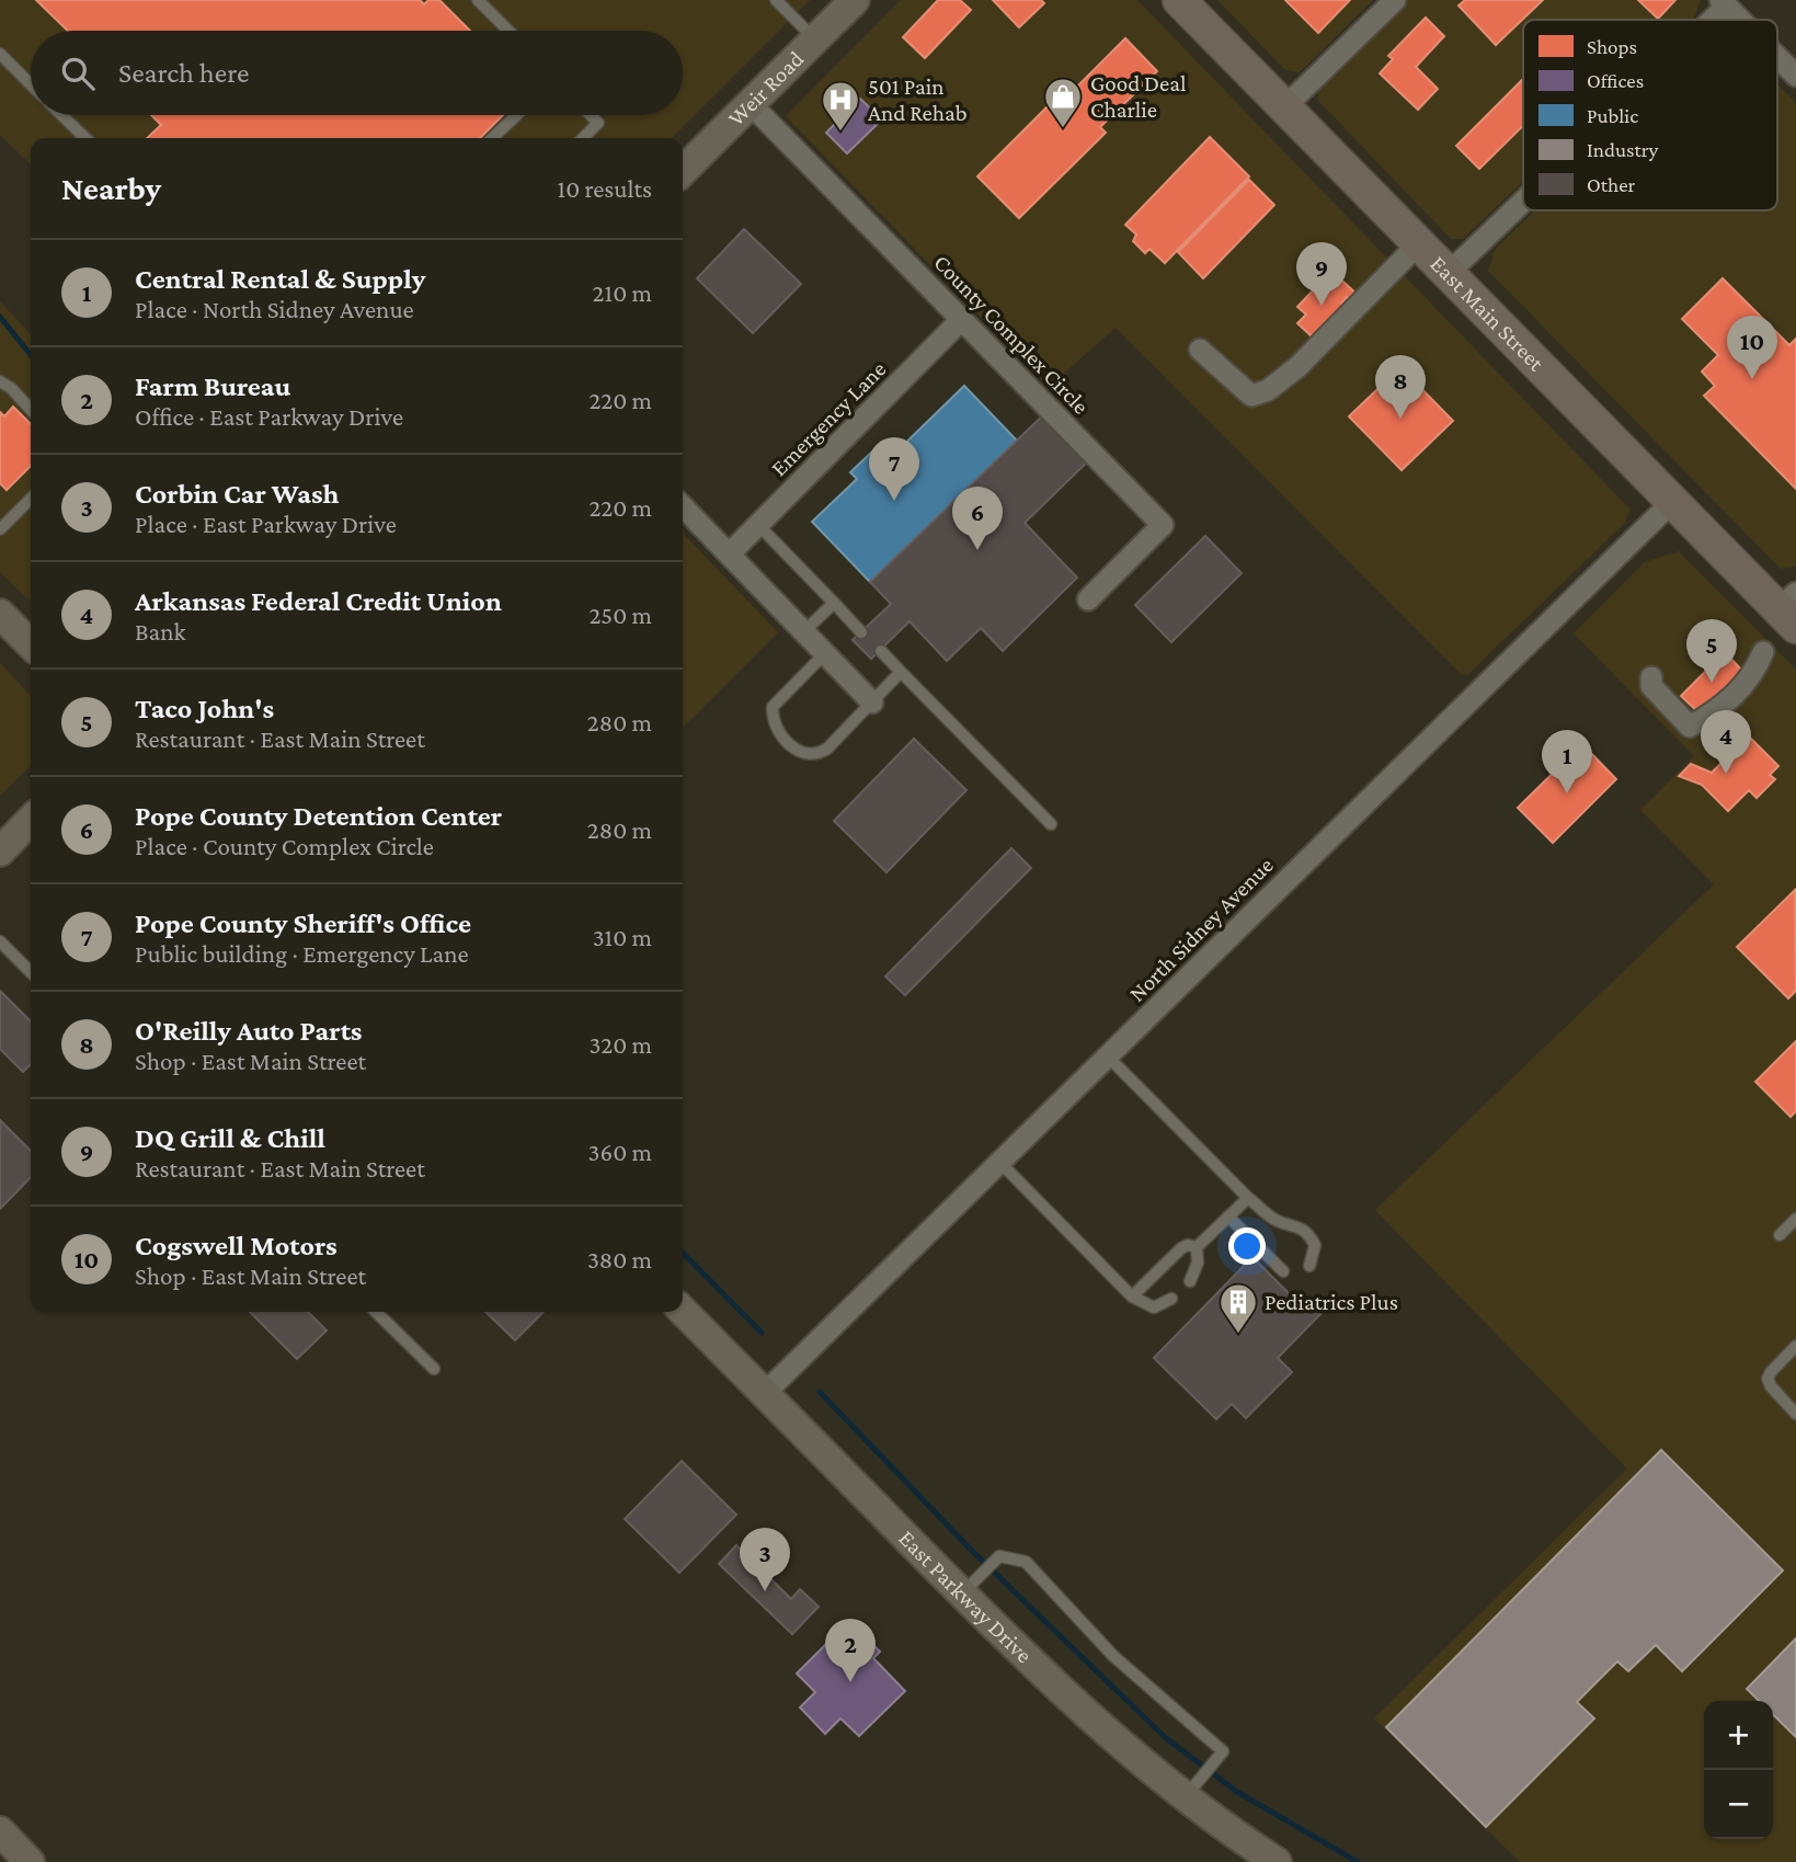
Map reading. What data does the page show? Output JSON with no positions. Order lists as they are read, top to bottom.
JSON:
{
  "streets": {
    "main road": ["Weir Road", "East Main Street", "East Parkway Drive"],
    "street": ["County Complex Circle", "Emergency Lane", "North Sidney Avenue"]
  },
  "crossings": [
    ["Weir Road", "County Complex Circle"],
    ["East Main Street", "North Sidney Avenue"],
    ["County Complex Circle", "Emergency Lane"],
    ["North Sidney Avenue", "East Parkway Drive"]
  ],
  "places": {
    "shop": ["Good Deal Charlie"],
    "hospital": ["501 Pain And Rehab"],
    "building": ["Pediatrics Plus"]
  },
  "legend": [
    "Shops",
    "Offices",
    "Public",
    "Industry",
    "Other"
  ],
  "page": {
    "search": "Search here",
    "heading": ["Nearby", "10 results"],
    "list": [
      {
        "mark": "1",
        "name": "Central Rental & Supply",
        "note": "Place · North Sidney Avenue",
        "value": "210 m"
      },
      {
        "mark": "2",
        "name": "Farm Bureau",
        "note": "Office · East Parkway Drive",
        "value": "220 m"
      },
      {
        "mark": "3",
        "name": "Corbin Car Wash",
        "note": "Place · East Parkway Drive",
        "value": "220 m"
      },
      {
        "mark": "4",
        "name": "Arkansas Federal Credit Union",
        "note": "Bank",
        "value": "250 m"
      },
      {
        "mark": "5",
        "name": "Taco John's",
        "note": "Restaurant · East Main Street",
        "value": "280 m"
      },
      {
        "mark": "6",
        "name": "Pope County Detention Center",
        "note": "Place · County Complex Circle",
        "value": "280 m"
      },
      {
        "mark": "7",
        "name": "Pope County Sheriff's Office",
        "note": "Public building · Emergency Lane",
        "value": "310 m"
      },
      {
        "mark": "8",
        "name": "O'Reilly Auto Parts",
        "note": "Shop · East Main Street",
        "value": "320 m"
      },
      {
        "mark": "9",
        "name": "DQ Grill & Chill",
        "note": "Restaurant · East Main Street",
        "value": "360 m"
      },
      {
        "mark": "10",
        "name": "Cogswell Motors",
        "note": "Shop · East Main Street",
        "value": "380 m"
      }
    ],
    "pins": [
      "9",
      "10",
      "8",
      "7",
      "6",
      "5",
      "4",
      "1",
      "3",
      "2"
    ],
    "map_buttons": ["+", "−"]
  }
}
